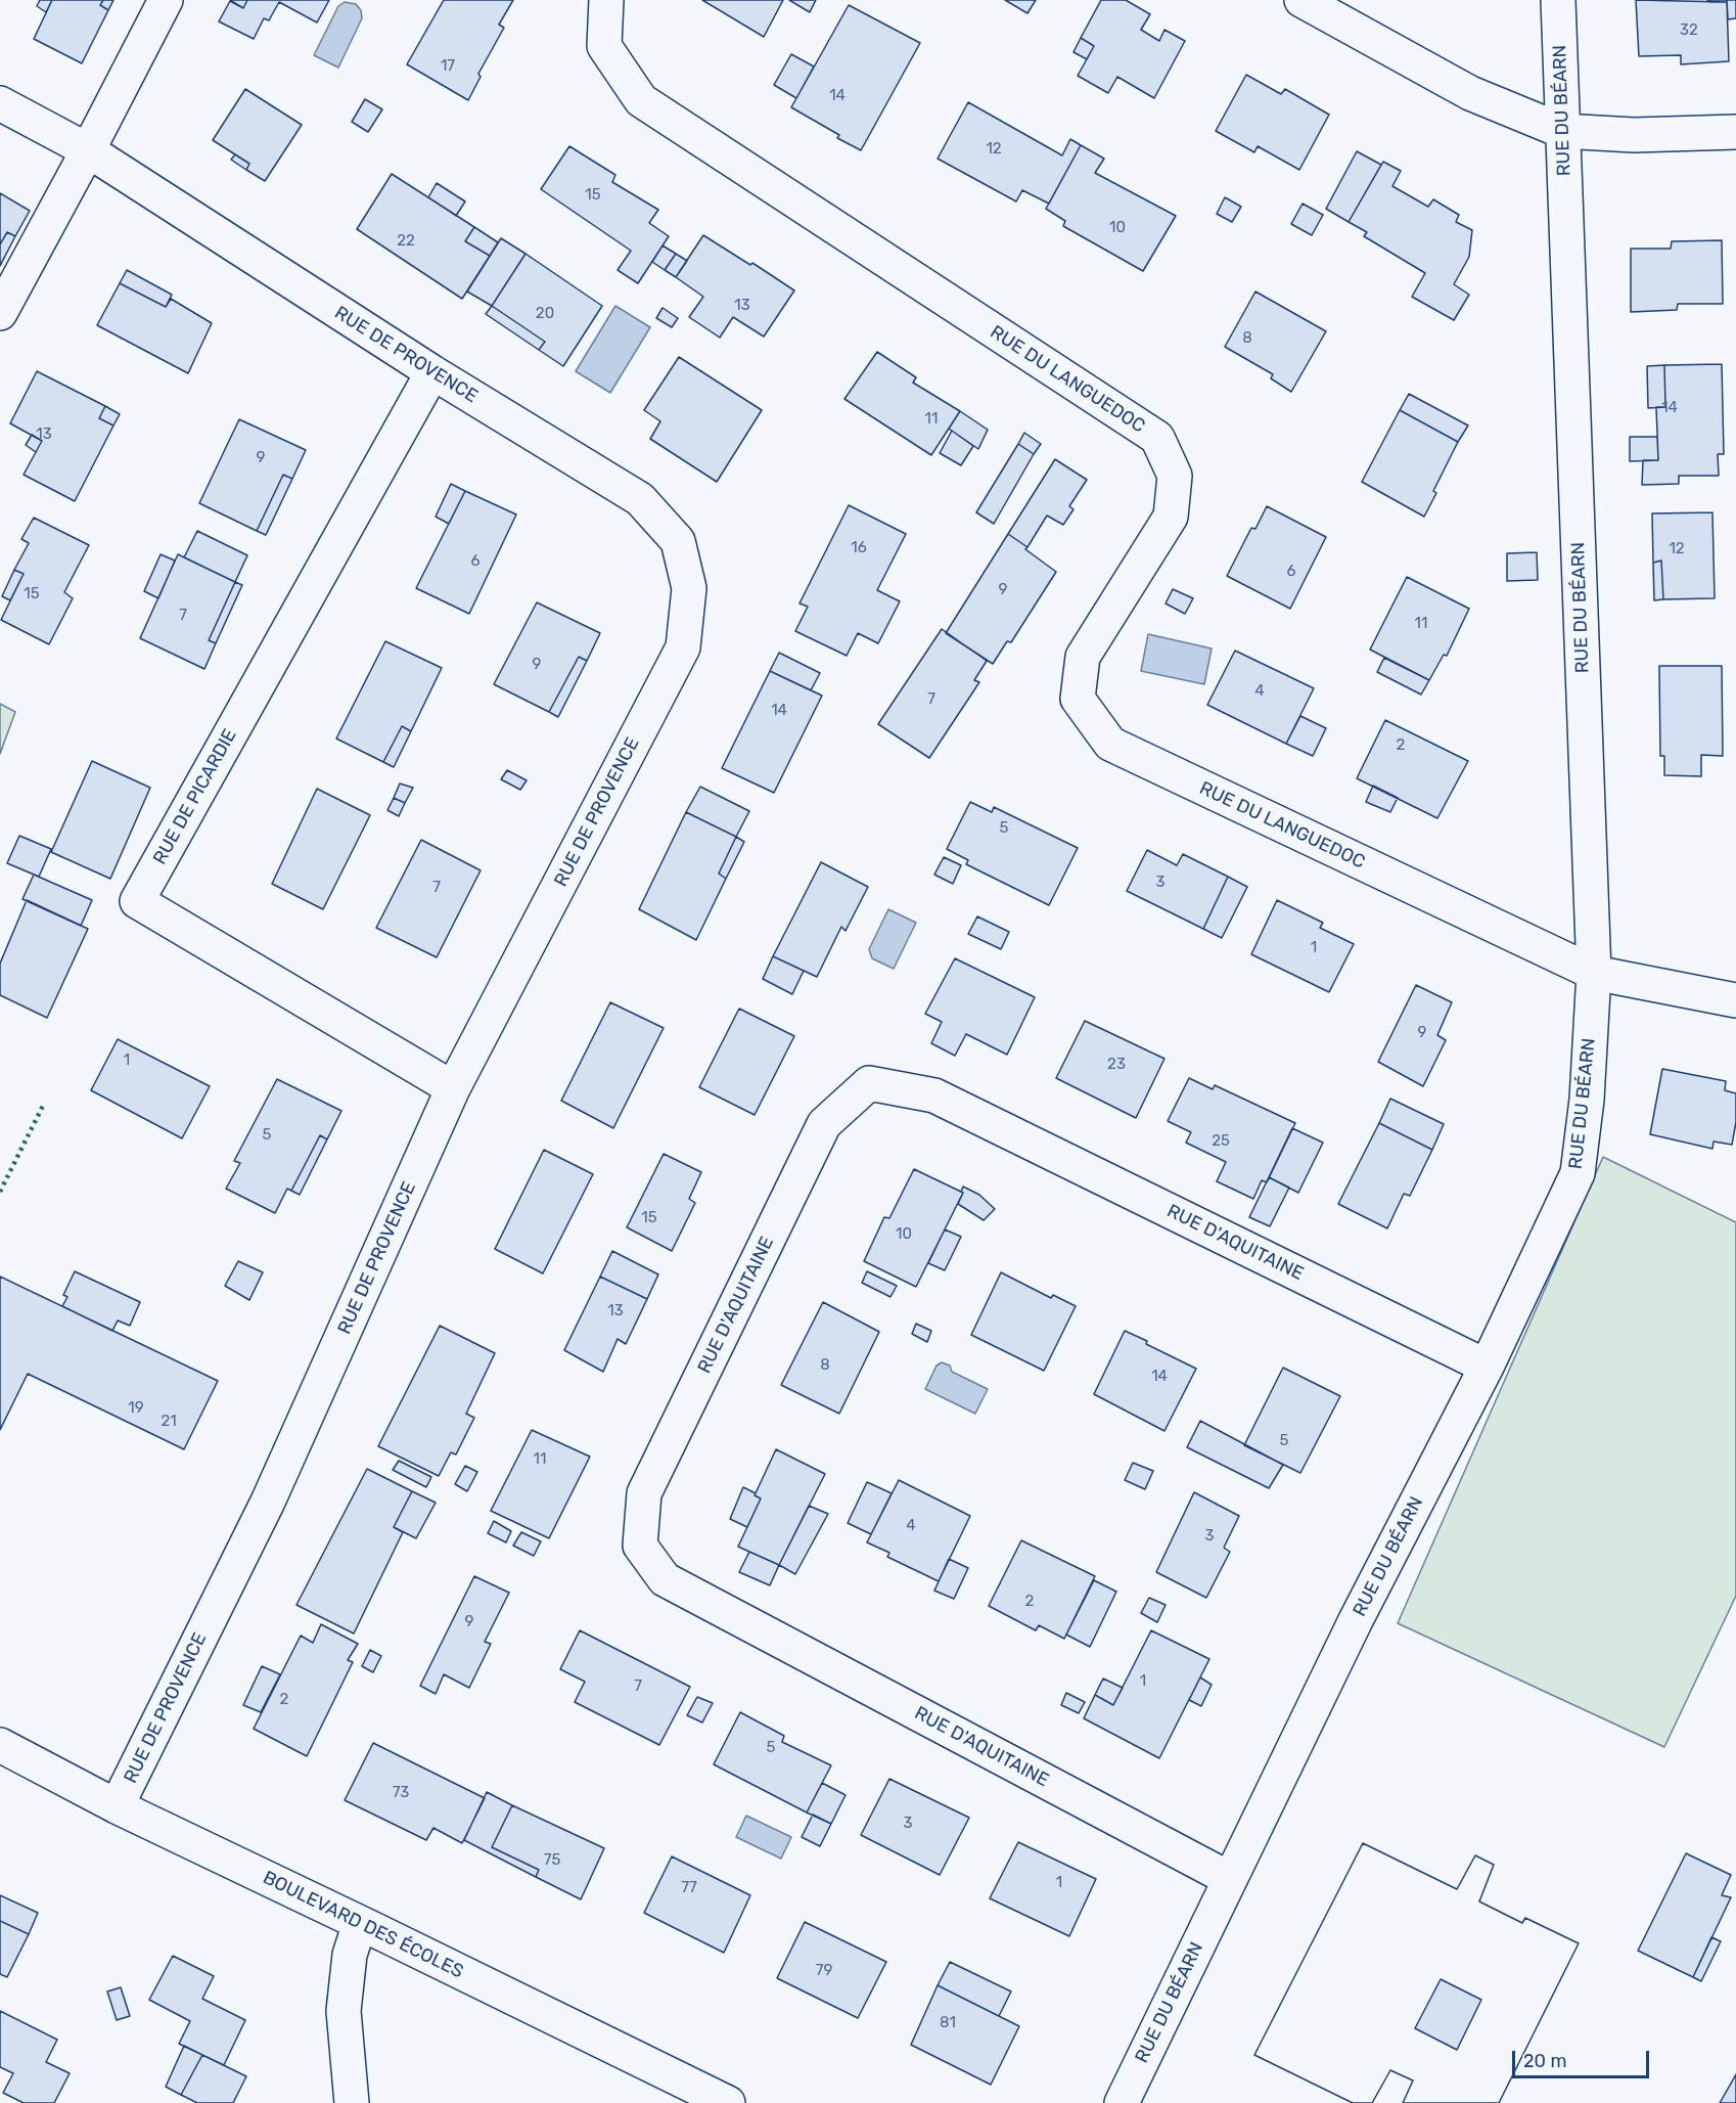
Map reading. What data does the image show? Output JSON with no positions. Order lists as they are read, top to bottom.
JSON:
{
  "streets": {
    "street": [
      "RUE DU BÉARN",
      "RUE DE PROVENCE",
      "RUE DU LANGUEDOC",
      "RUE DE PICARDIE",
      "RUE D'AQUITAINE",
      "BOULEVARD DES ÉCOLES"
    ]
  },
  "crossings": [
    ["RUE DU BÉARN", "RUE DU LANGUEDOC"],
    ["RUE DU BÉARN", "RUE D'AQUITAINE"],
    ["RUE DE PROVENCE", "RUE DE PICARDIE"],
    ["RUE DE PROVENCE", "BOULEVARD DES ÉCOLES"]
  ],
  "house_numbers": [
    "32",
    "17",
    "14",
    "12",
    "15",
    "10",
    "22",
    "13",
    "20",
    "8",
    "14",
    "11",
    "13",
    "9",
    "16",
    "12",
    "6",
    "6",
    "9",
    "15",
    "7",
    "11",
    "9",
    "4",
    "7",
    "14",
    "2",
    "5",
    "3",
    "7",
    "1",
    "9",
    "1",
    "23",
    "5",
    "25",
    "15",
    "10",
    "13",
    "8",
    "14",
    "19",
    "21",
    "5",
    "11",
    "4",
    "3",
    "2",
    "9",
    "1",
    "7",
    "2",
    "5",
    "73",
    "3",
    "75",
    "1",
    "77",
    "79",
    "81"
  ],
  "scale_bar": "20 m"
}
